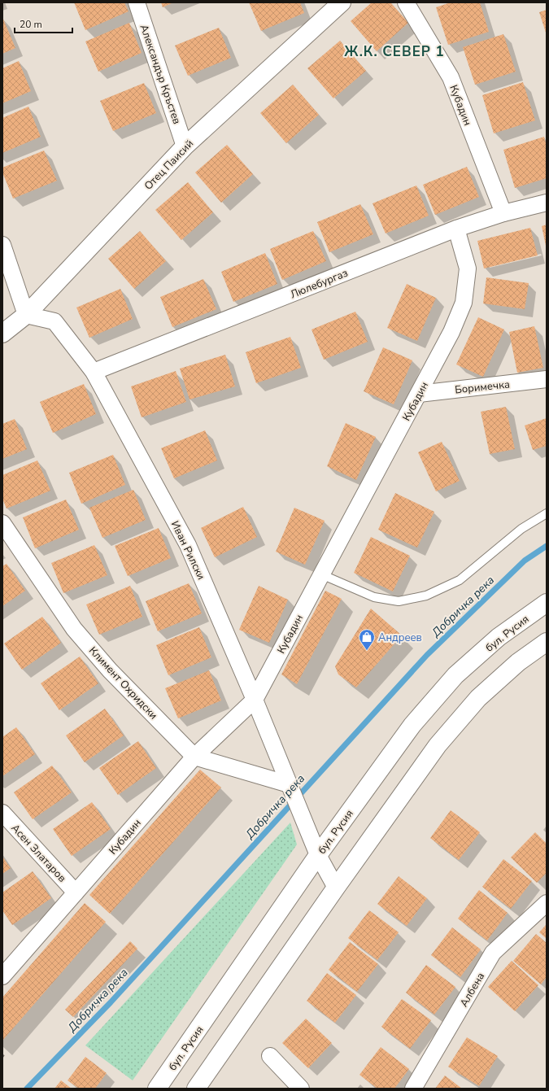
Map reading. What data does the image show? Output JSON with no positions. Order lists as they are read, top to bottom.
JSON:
{
  "streets": {
    "main road": ["Отец Паисий", "бул. Русия"],
    "street": [
      "Александър Кръстев",
      "Кубадин",
      "Люлебургаз",
      "Боримечка",
      "Иван Рилски",
      "Климент Охридски",
      "Асен Златаров",
      "Албена"
    ]
  },
  "crossings": [
    ["Александър Кръстев", "Отец Паисий"],
    ["Кубадин", "Люлебургаз"],
    ["Кубадин", "Боримечка"],
    ["Кубадин", "Иван Рилски"],
    ["Кубадин", "Климент Охридски"],
    ["Кубадин", "Асен Златаров"],
    ["Отец Паисий", "Иван Рилски"],
    ["Люлебургаз", "Иван Рилски"],
    ["Иван Рилски", "бул. Русия"],
    ["Иван Рилски", "Климент Охридски"]
  ],
  "districts": ["Ж.К. СЕВЕР 1"],
  "water": ["Добричка река"],
  "places": {
    "shop": ["Андреев"]
  },
  "scale_bar": "20 m"
}
